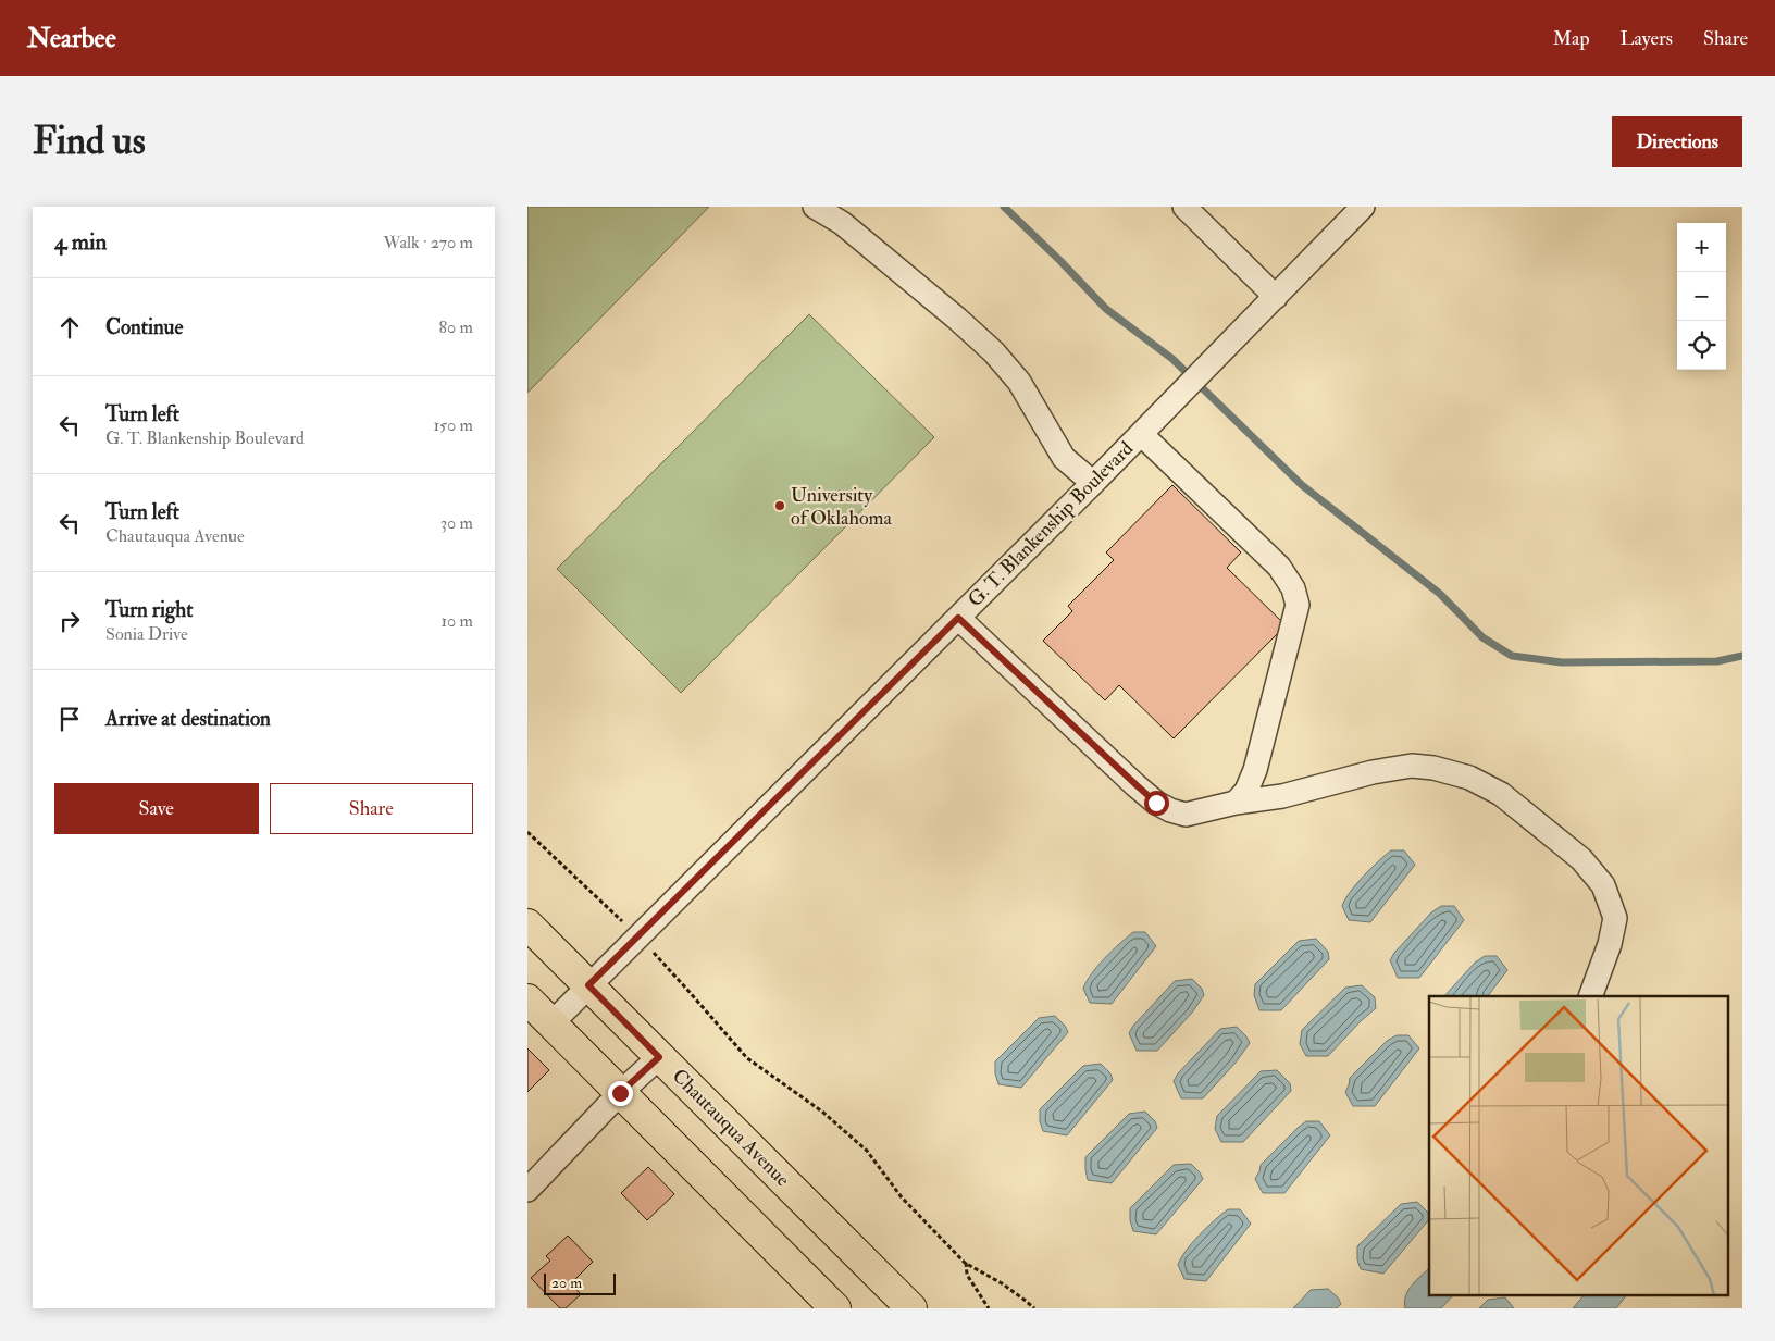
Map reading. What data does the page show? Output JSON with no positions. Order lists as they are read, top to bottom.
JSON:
{
  "streets": {
    "main road": ["Chautauqua Avenue"],
    "street": ["G. T. Blankenship Boulevard"]
  },
  "crossings": [
    ["G. T. Blankenship Boulevard", "Chautauqua Avenue"]
  ],
  "places": ["University of Oklahoma"],
  "scale_bar": "20 m",
  "page": {
    "header": "Nearbee",
    "nav": ["Map", "Layers", "Share"],
    "buttons": [
      "Directions",
      ["Save", "Share"]
    ],
    "title": "Find us",
    "heading": ["4 min", "Walk · 270 m"],
    "map_buttons": ["+", "−"],
    "list": [
      ["Continue", "80 m"],
      ["Turn left", "G. T. Blankenship Boulevard", "150 m"],
      ["Turn left", "Chautauqua Avenue", "30 m"],
      ["Turn right", "Sonia Drive", "10 m"],
      "Arrive at destination"
    ],
    "scale": "20 m"
  }
}
